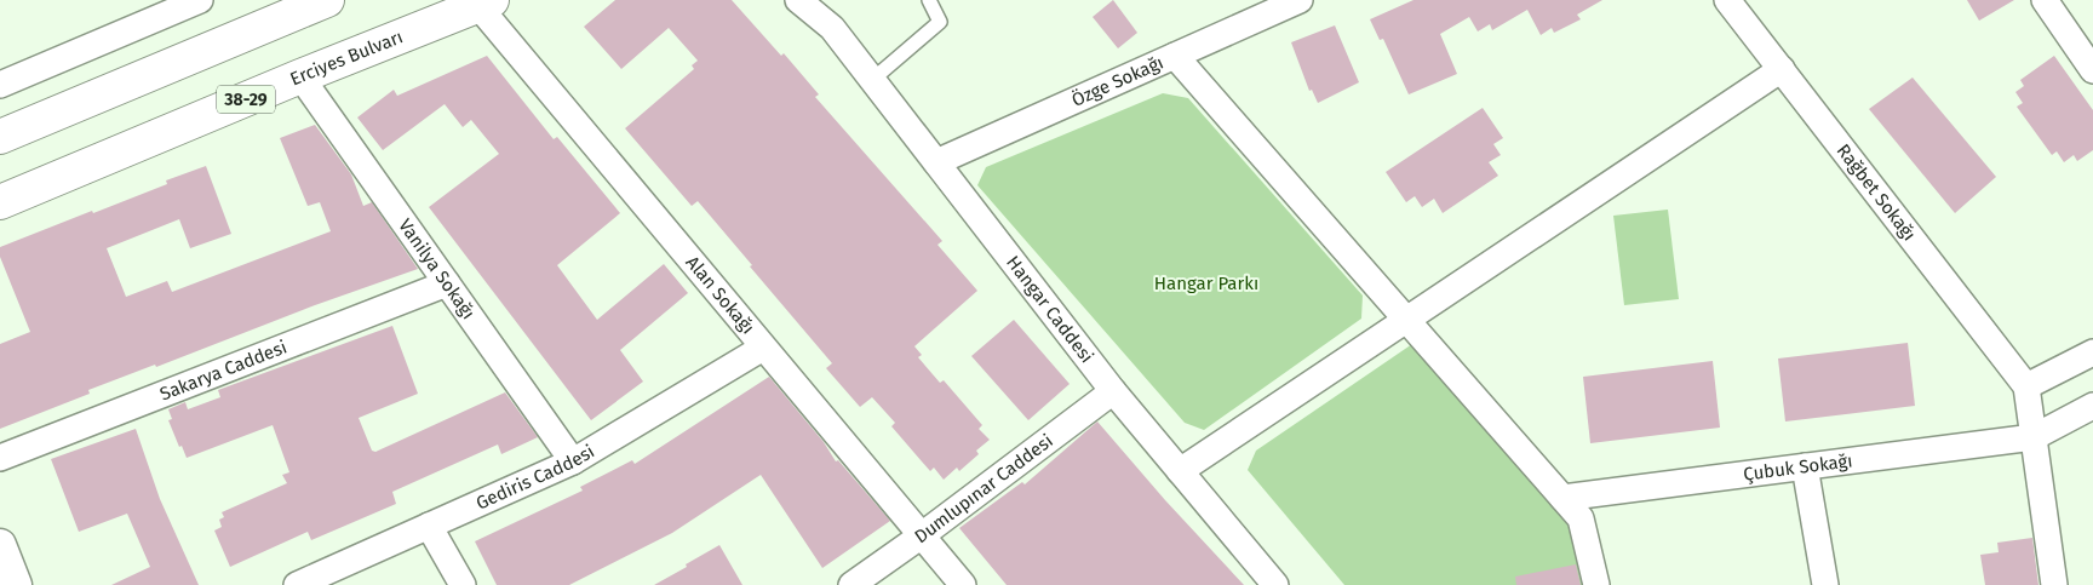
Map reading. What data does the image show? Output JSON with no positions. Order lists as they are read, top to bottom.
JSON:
{
  "streets": {
    "highway": ["Erciyes Bulvarı", "38-29"],
    "street": [
      "Özge Sokağı",
      "Rağbet Sokağı",
      "Vanilya Sokağı",
      "Alan Sokağı",
      "Hangar Caddesi",
      "Sakarya Caddesi",
      "Çubuk Sokağı",
      "Gediris Caddesi",
      "Dumlupınar Caddesi"
    ]
  },
  "crossings": [
    ["Erciyes Bulvarı", "Vanilya Sokağı"],
    ["Erciyes Bulvarı", "Alan Sokağı"],
    ["Özge Sokağı", "Hangar Caddesi"],
    ["Vanilya Sokağı", "Sakarya Caddesi"],
    ["Vanilya Sokağı", "Gediris Caddesi"],
    ["Alan Sokağı", "Gediris Caddesi"],
    ["Alan Sokağı", "Dumlupınar Caddesi"],
    ["Hangar Caddesi", "Dumlupınar Caddesi"]
  ],
  "parks": ["Hangar Parkı"]
}
